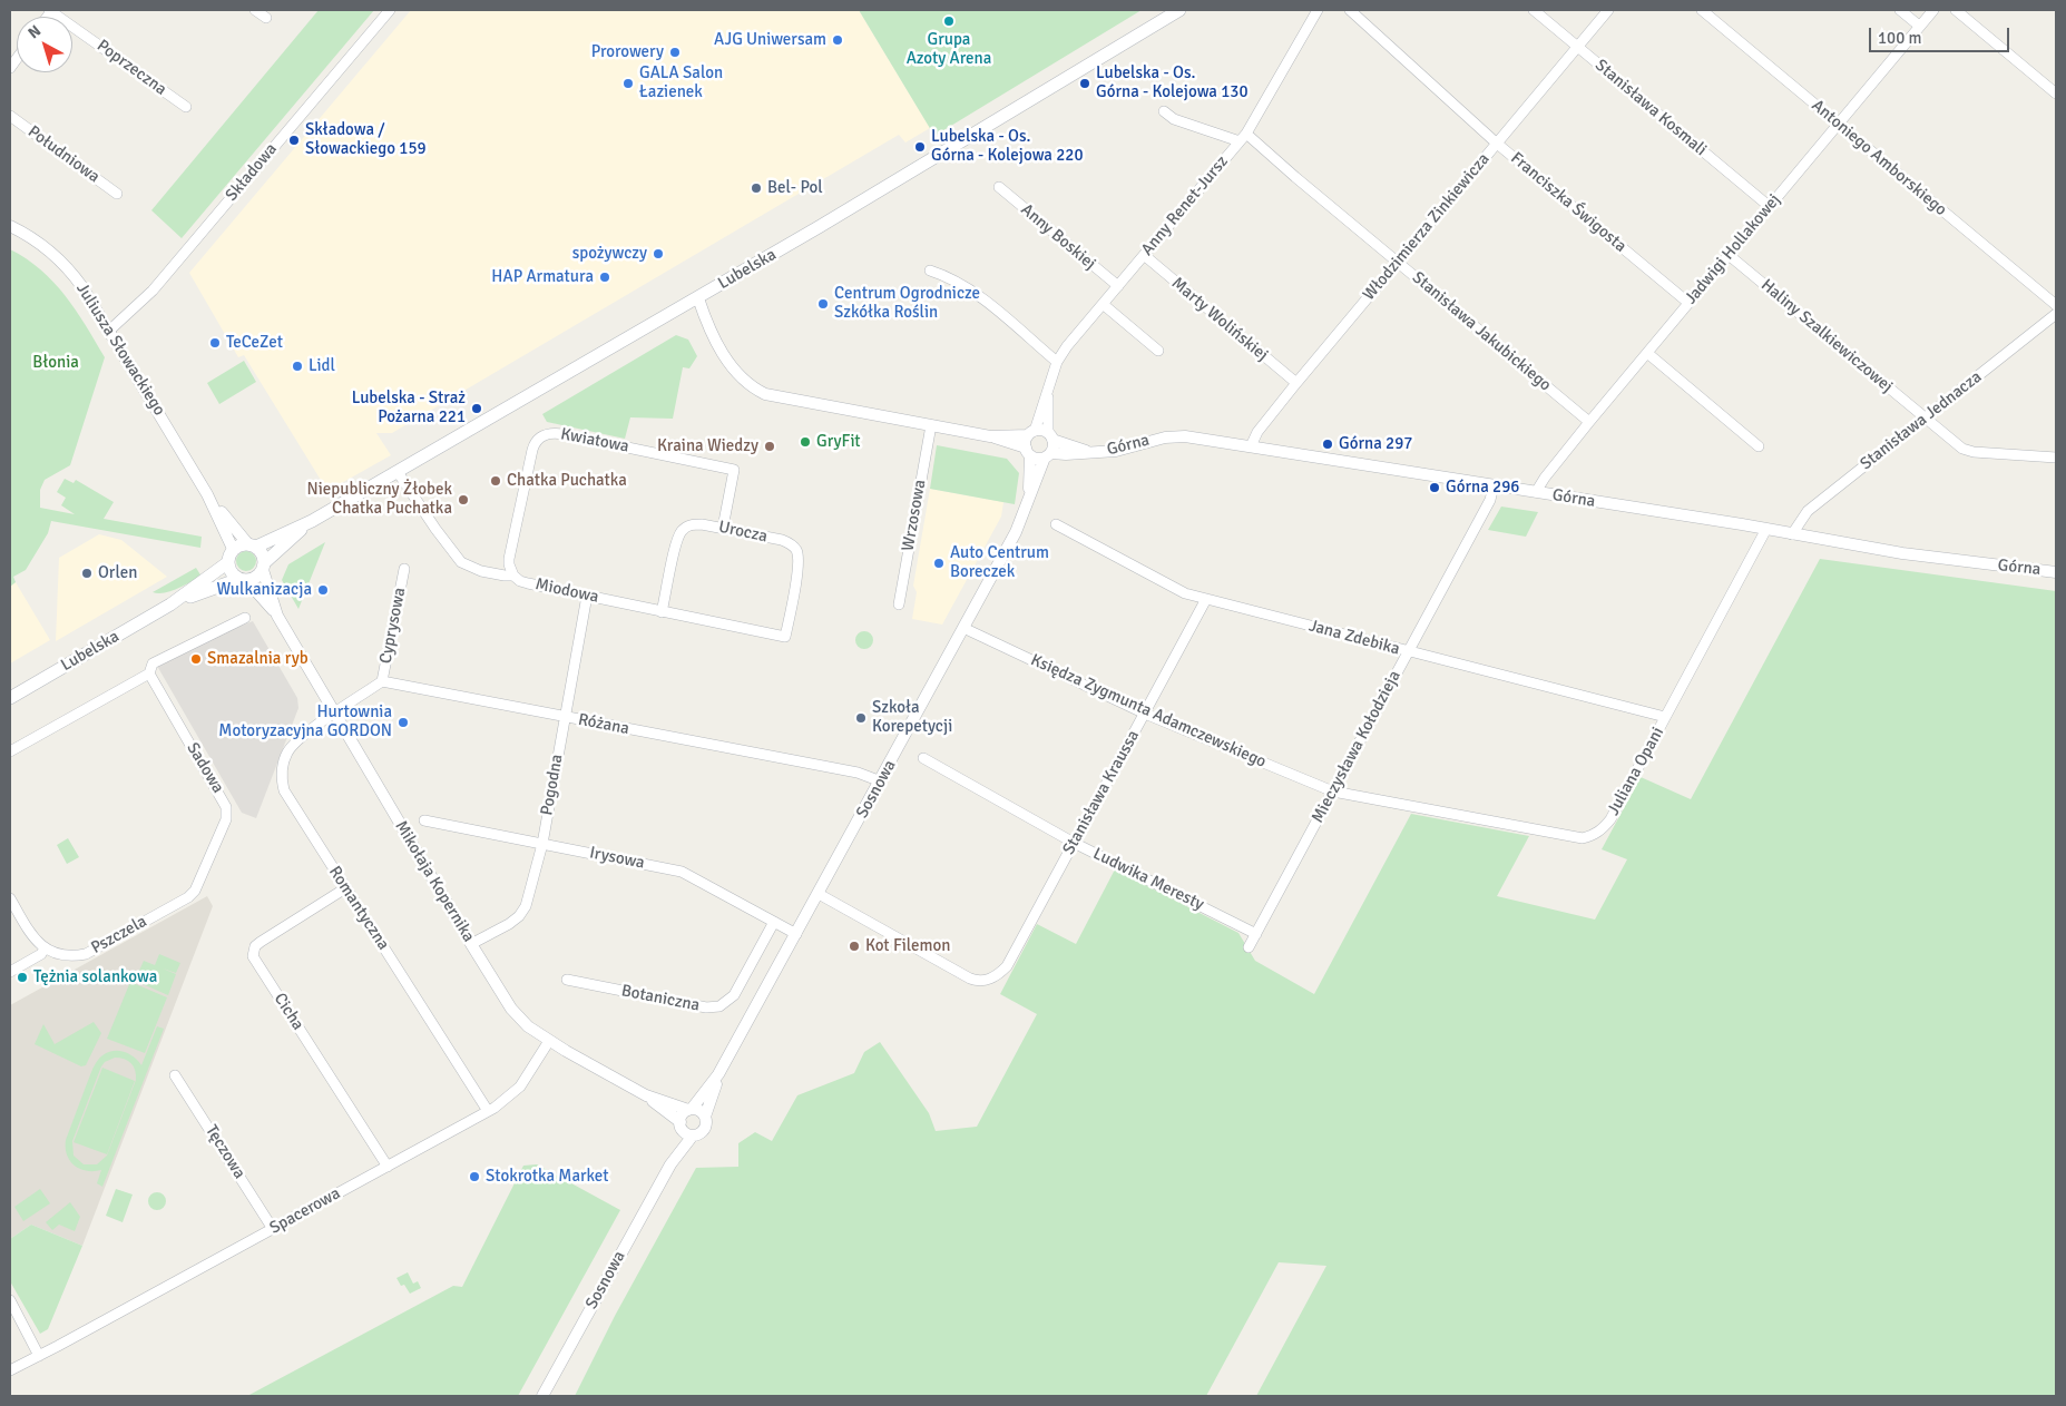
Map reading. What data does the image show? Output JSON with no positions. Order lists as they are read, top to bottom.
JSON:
{
  "streets": {
    "main road": ["Lubelska"],
    "street": [
      "Poprzeczna",
      "Stanisława Kosmali",
      "Południowa",
      "Antoniego Amborskiego",
      "Składowa",
      "Franciszka Świgosta",
      "Anny Renet-Jursz",
      "Włodzimierza Zinkiewicza",
      "Anny Boskiej",
      "Jadwigi Hollakowej",
      "Marty Wolińskiej",
      "Stanisława Jakubickiego",
      "Haliny Szalkiewiczowej",
      "Juliusza Słowackiego",
      "Stanisława Jednacza",
      "Kwiatowa",
      "Górna",
      "Wrzosowa",
      "Urocza",
      "Miodowa",
      "Cyprysowa",
      "Jana Zdebika",
      "Księdza Zygmunta Adamczewskiego",
      "Różana",
      "Mieczysława Kołodzieja",
      "Sadowa",
      "Juliana Opani",
      "Pogodna",
      "Sosnowa",
      "Stanisława Kraussa",
      "Irysowa",
      "Ludwika Meresty",
      "Mikołaja Kopernika",
      "Romantyczna",
      "Pszczela",
      "Botaniczna",
      "Cicha",
      "Tęczowa",
      "Spacerowa"
    ]
  },
  "crossings": [
    ["Stanisława Kosmali", "Włodzimierza Zinkiewicza"],
    ["Stanisława Kosmali", "Jadwigi Hollakowej"],
    ["Antoniego Amborskiego", "Jadwigi Hollakowej"],
    ["Składowa", "Juliusza Słowackiego"],
    ["Franciszka Świgosta", "Włodzimierza Zinkiewicza"],
    ["Franciszka Świgosta", "Jadwigi Hollakowej"],
    ["Anny Renet-Jursz", "Anny Boskiej"],
    ["Anny Renet-Jursz", "Marty Wolińskiej"],
    ["Anny Renet-Jursz", "Stanisława Jakubickiego"],
    ["Anny Renet-Jursz", "Górna"],
    ["Anny Renet-Jursz", "Sosnowa"],
    ["Włodzimierza Zinkiewicza", "Marty Wolińskiej"],
    ["Włodzimierza Zinkiewicza", "Stanisława Jakubickiego"],
    ["Włodzimierza Zinkiewicza", "Górna"],
    ["Jadwigi Hollakowej", "Stanisława Jakubickiego"],
    ["Jadwigi Hollakowej", "Haliny Szalkiewiczowej"],
    ["Jadwigi Hollakowej", "Górna"],
    ["Lubelska", "Juliusza Słowackiego"],
    ["Lubelska", "Miodowa"],
    ["Lubelska", "Mikołaja Kopernika"],
    ["Haliny Szalkiewiczowej", "Stanisława Jednacza"],
    ["Juliusza Słowackiego", "Mikołaja Kopernika"],
    ["Stanisława Jednacza", "Górna"],
    ["Kwiatowa", "Urocza"],
    ["Kwiatowa", "Miodowa"],
    ["Górna", "Mieczysława Kołodzieja"],
    ["Górna", "Juliana Opani"],
    ["Górna", "Sosnowa"],
    ["Urocza", "Miodowa"],
    ["Miodowa", "Pogodna"],
    ["Cyprysowa", "Różana"],
    ["Jana Zdebika", "Mieczysława Kołodzieja"],
    ["Jana Zdebika", "Juliana Opani"],
    ["Jana Zdebika", "Stanisława Kraussa"],
    ["Księdza Zygmunta Adamczewskiego", "Mieczysława Kołodzieja"],
    ["Księdza Zygmunta Adamczewskiego", "Juliana Opani"],
    ["Księdza Zygmunta Adamczewskiego", "Sosnowa"],
    ["Księdza Zygmunta Adamczewskiego", "Stanisława Kraussa"],
    ["Różana", "Pogodna"],
    ["Różana", "Sosnowa"],
    ["Mieczysława Kołodzieja", "Juliana Opani"],
    ["Mieczysława Kołodzieja", "Ludwika Meresty"],
    ["Sadowa", "Pszczela"],
    ["Pogodna", "Irysowa"],
    ["Pogodna", "Mikołaja Kopernika"],
    ["Sosnowa", "Stanisława Kraussa"],
    ["Sosnowa", "Irysowa"],
    ["Sosnowa", "Mikołaja Kopernika"],
    ["Stanisława Kraussa", "Ludwika Meresty"],
    ["Irysowa", "Botaniczna"],
    ["Mikołaja Kopernika", "Romantyczna"],
    ["Mikołaja Kopernika", "Spacerowa"],
    ["Romantyczna", "Cicha"],
    ["Romantyczna", "Spacerowa"],
    ["Cicha", "Spacerowa"],
    ["Tęczowa", "Spacerowa"]
  ],
  "parks": ["Błonia"],
  "places": [
    "Grupa Azoty Arena",
    "AJG Uniwersam",
    "Prorowery",
    "GALA Salon Łazienek",
    "Lubelska - Os. Górna - Kolejowa 130",
    "Składowa / Słowackiego 159",
    "Lubelska - Os. Górna - Kolejowa 220",
    "Bel- Pol",
    "spożywczy",
    "HAP Armatura",
    "Centrum Ogrodnicze Szkółka Roślin",
    "TeCeZet",
    "Lidl",
    "Lubelska - Straż Pożarna 221",
    "GryFit",
    "Górna 297",
    "Kraina Wiedzy",
    "Chatka Puchatka",
    "Górna 296",
    "Niepubliczny Żłobek Chatka Puchatka",
    "Auto Centrum Boreczek",
    "Orlen",
    "Wulkanizacja",
    "Smazalnia ryb",
    "Szkoła Korepetycji",
    "Hurtownia Motoryzacyjna GORDON",
    "Kot Filemon",
    "Tężnia solankowa",
    "Stokrotka Market"
  ],
  "scale_bar": "100 m",
  "north": "top left"
}
